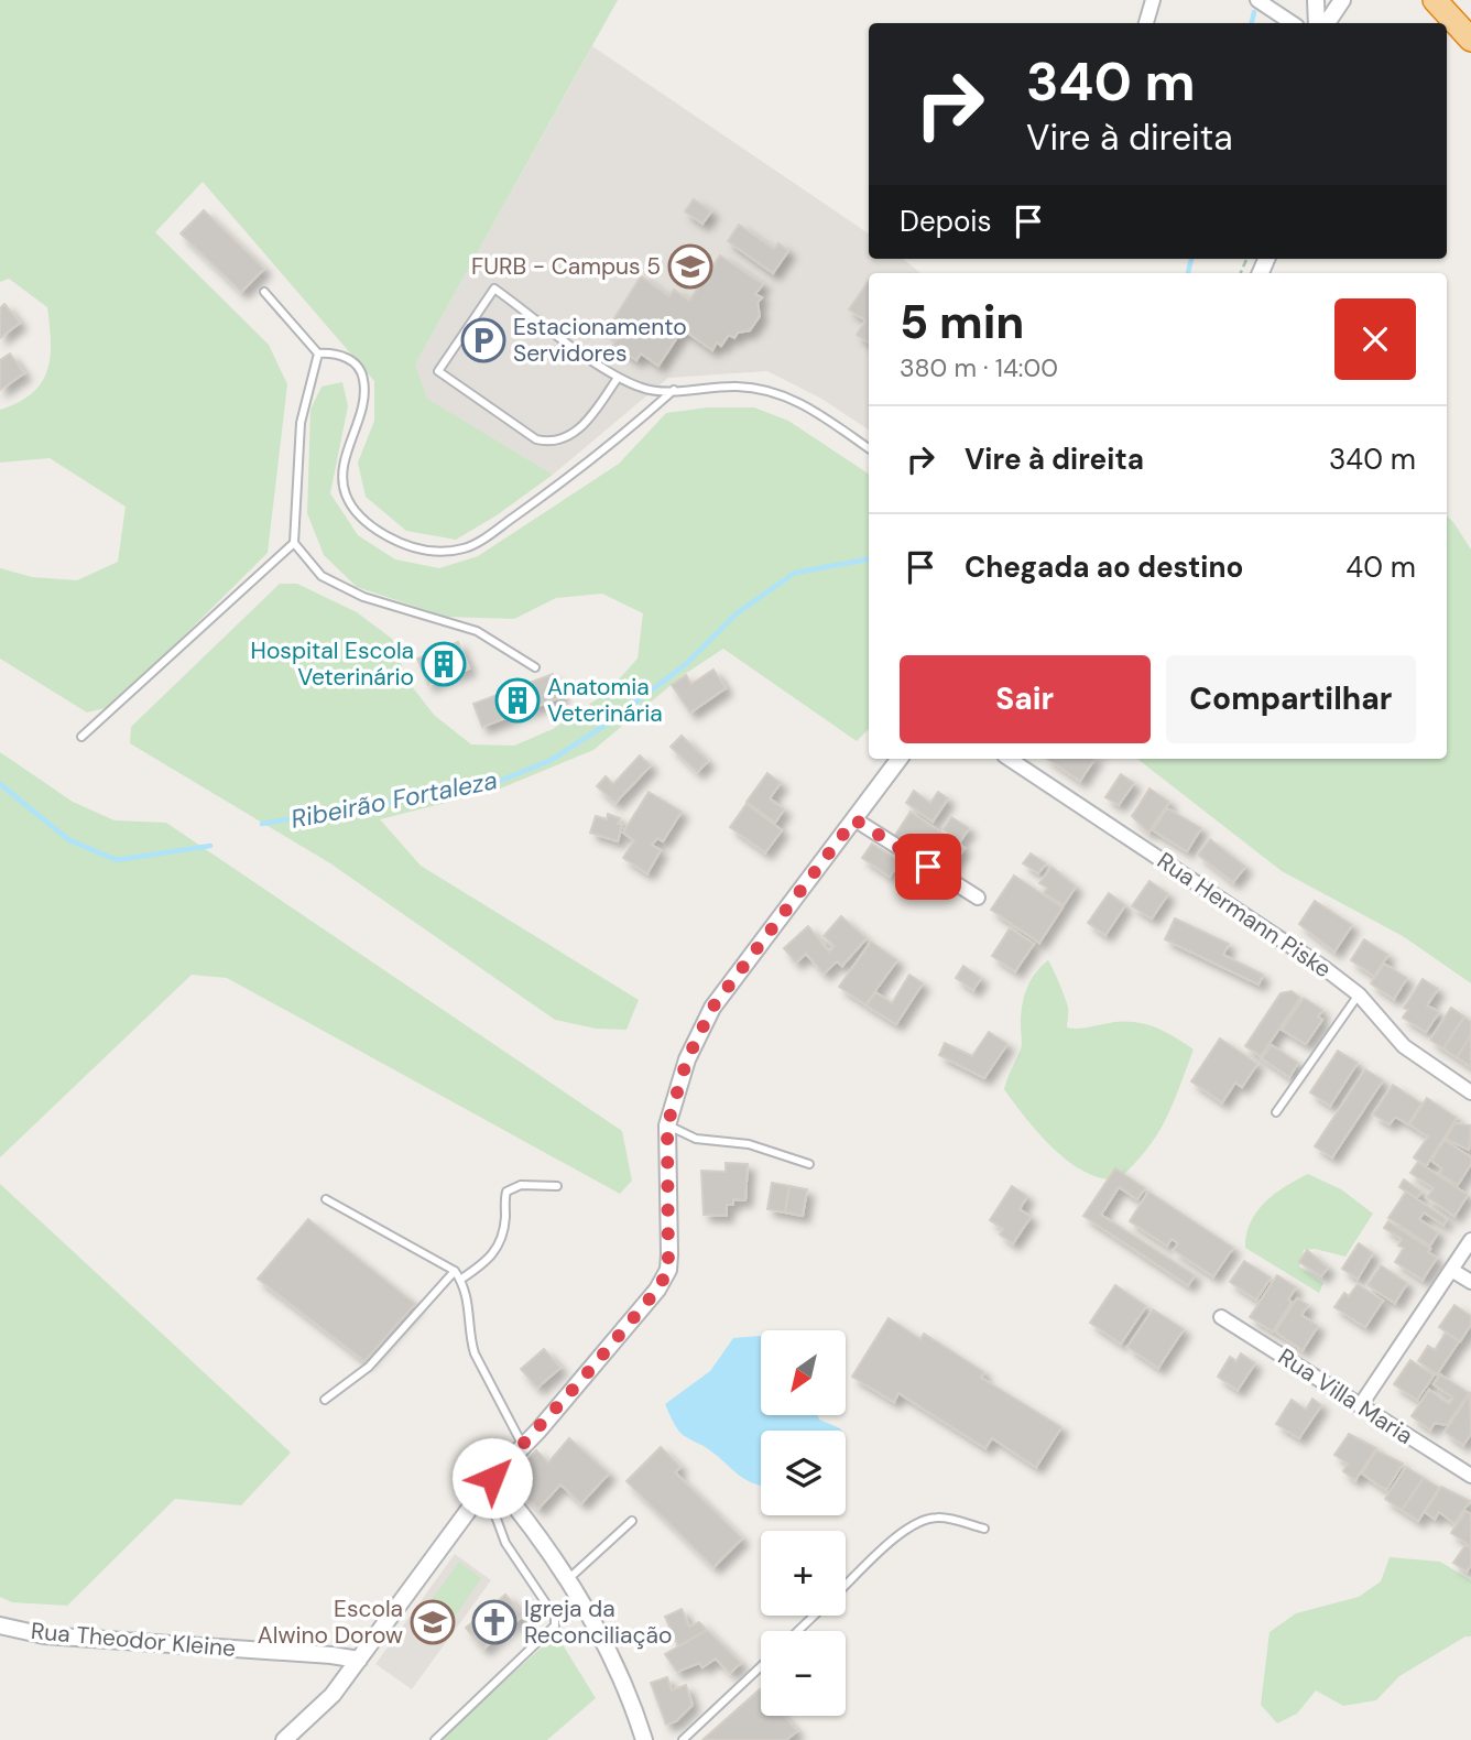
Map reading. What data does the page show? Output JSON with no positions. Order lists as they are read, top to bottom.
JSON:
{
  "streets": {
    "street": ["Rua Hermann Piske", "Rua Villa Maria", "Rua Theodor Kleine"]
  },
  "water": ["Ribeirão Fortaleza"],
  "places": {
    "school or university": ["FURB - Campus 5", "Escola Alwino Dorow"],
    "parking": ["Estacionamento Servidores"],
    "building": ["Hospital Escola Veterinário", "Anatomia Veterinária"],
    "church": ["Igreja da Reconciliação"]
  },
  "north": "bottom left",
  "page": {
    "turn": ["340 m", "Vire à direita"],
    "then": "Depois",
    "heading": ["5 min", "380 m · 14:00"],
    "list": [
      {
        "name": "Vire à direita",
        "value": "340 m"
      },
      {
        "name": "Chegada ao destino",
        "value": "40 m"
      }
    ],
    "buttons": ["Sair", "Compartilhar"],
    "map_buttons": ["+", "−"]
  }
}
